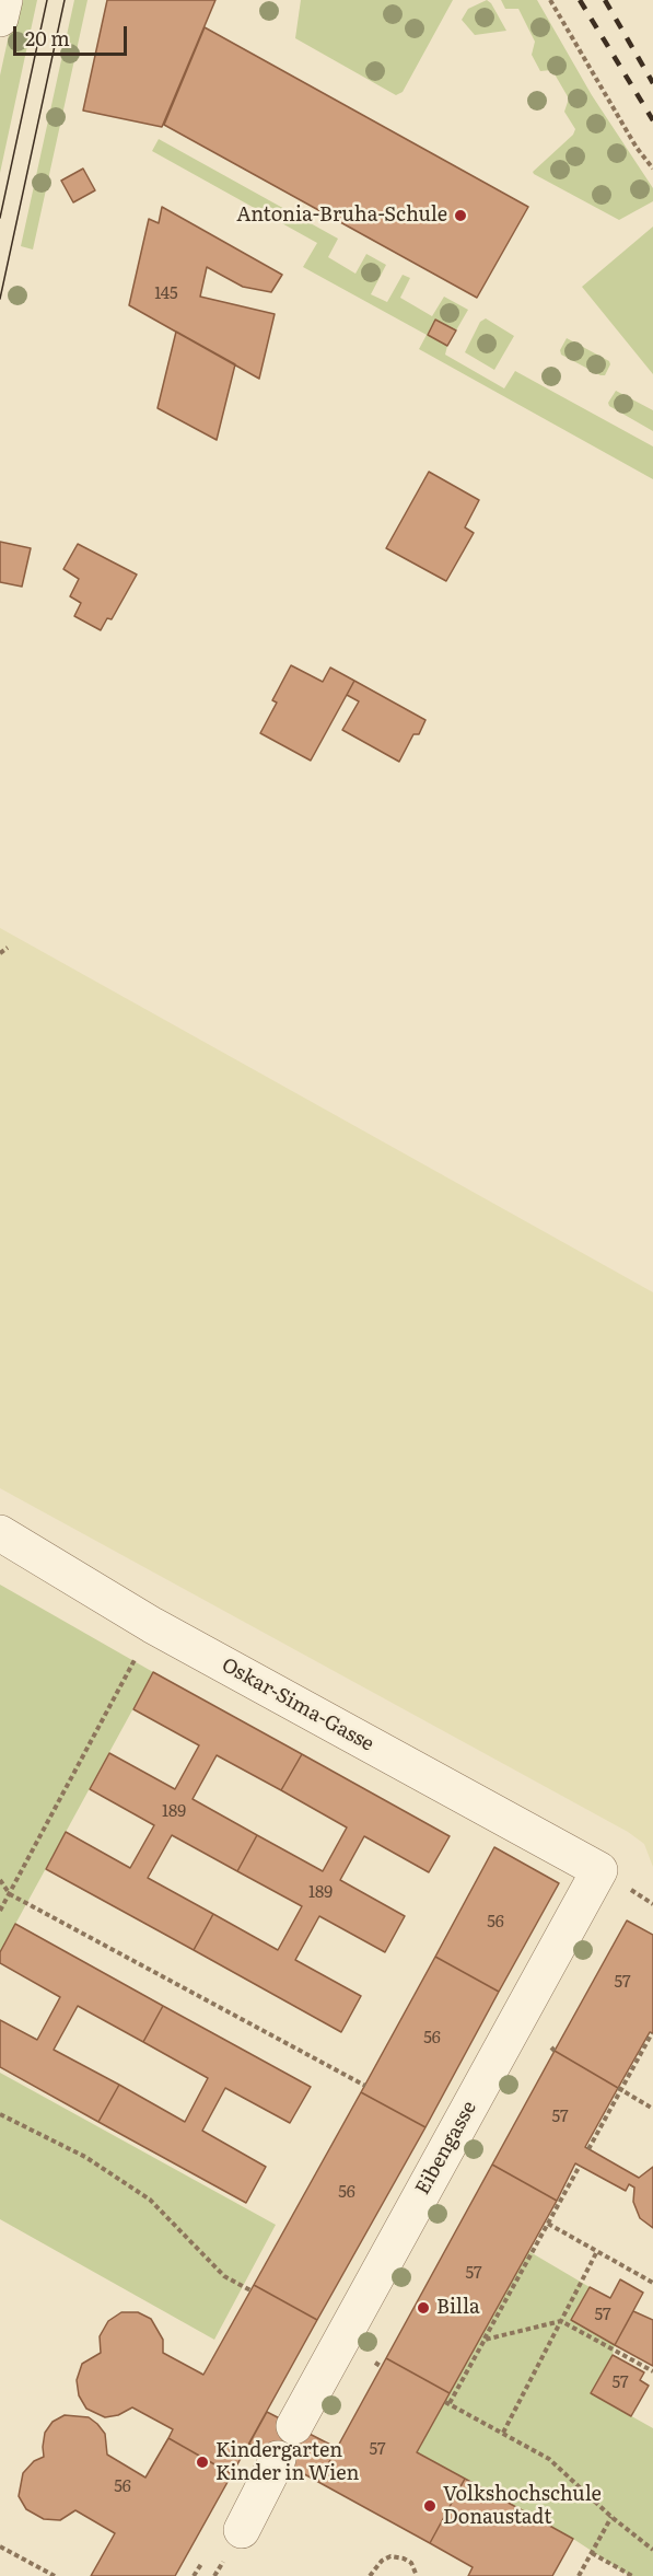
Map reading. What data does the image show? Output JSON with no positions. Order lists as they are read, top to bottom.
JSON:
{
  "streets": {
    "street": ["Oskar-Sima-Gasse", "Eibengasse"]
  },
  "crossings": [
    ["Oskar-Sima-Gasse", "Eibengasse"]
  ],
  "places": [
    "Antonia-Bruha-Schule",
    "Billa",
    "Kindergarten Kinder in Wien",
    "Volkshochschule Donaustadt"
  ],
  "house_numbers": [
    "145",
    "189",
    "189",
    "56",
    "57",
    "56",
    "57",
    "56",
    "57",
    "57",
    "57",
    "57",
    "56"
  ],
  "scale_bar": "20 m"
}
